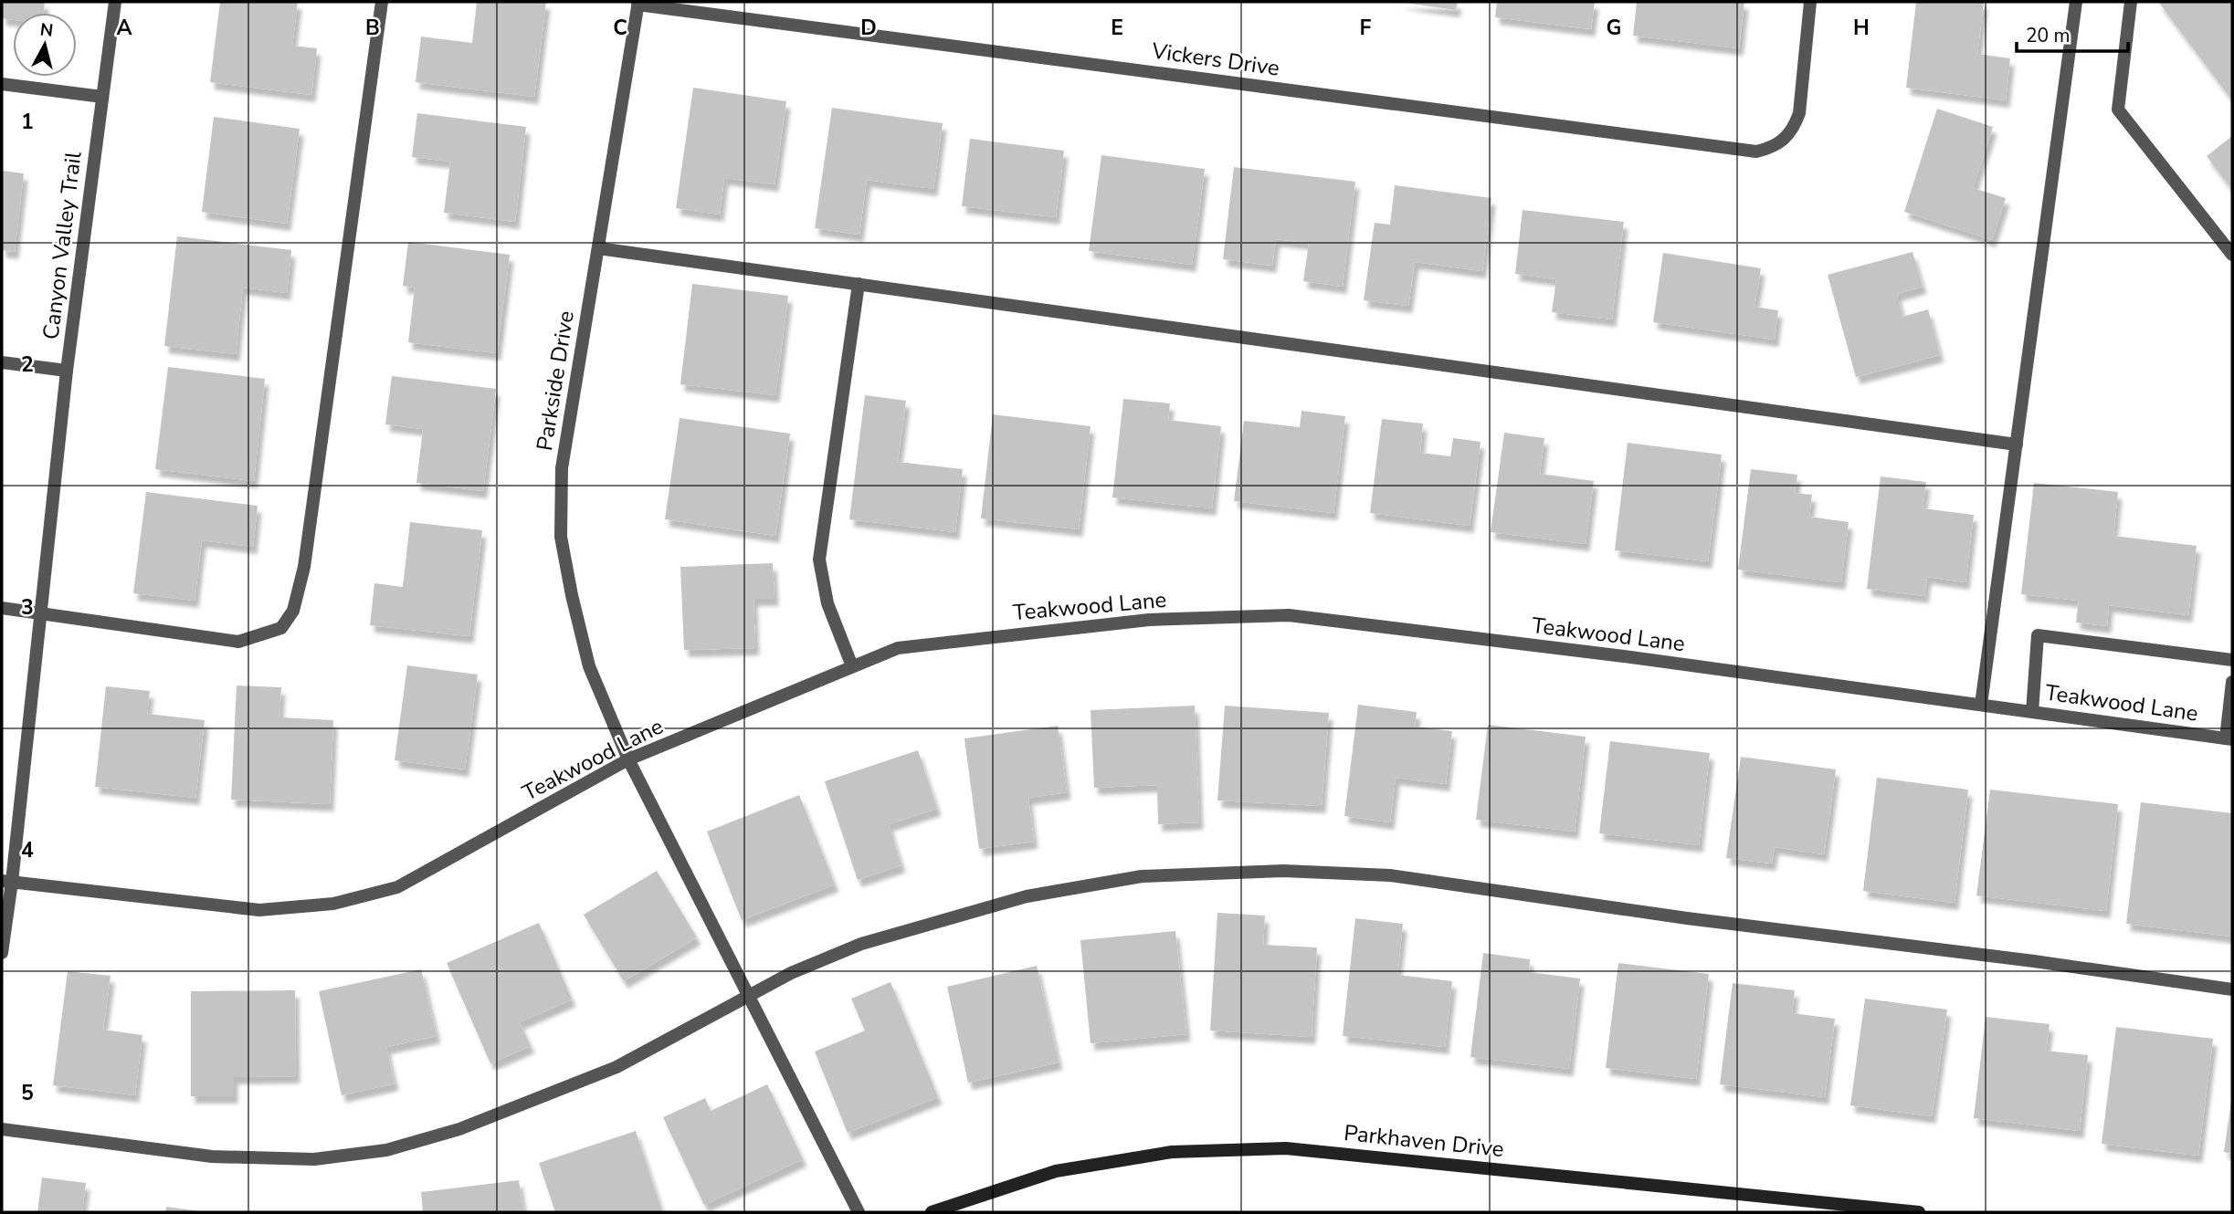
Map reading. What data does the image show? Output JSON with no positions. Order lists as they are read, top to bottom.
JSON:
{
  "streets": {
    "street": [
      "Vickers Drive",
      "Canyon Valley Trail",
      "Parkside Drive",
      "Teakwood Lane",
      "Parkhaven Drive"
    ]
  },
  "crossings": [
    ["Vickers Drive", "Parkside Drive"],
    ["Canyon Valley Trail", "Teakwood Lane"],
    ["Parkside Drive", "Teakwood Lane"]
  ],
  "scale_bar": "20 m",
  "north": "top",
  "grid": {
    "columns": [
      "A",
      "B",
      "C",
      "D",
      "E",
      "F",
      "G",
      "H"
    ],
    "rows": [
      "1",
      "2",
      "3",
      "4",
      "5"
    ]
  }
}
